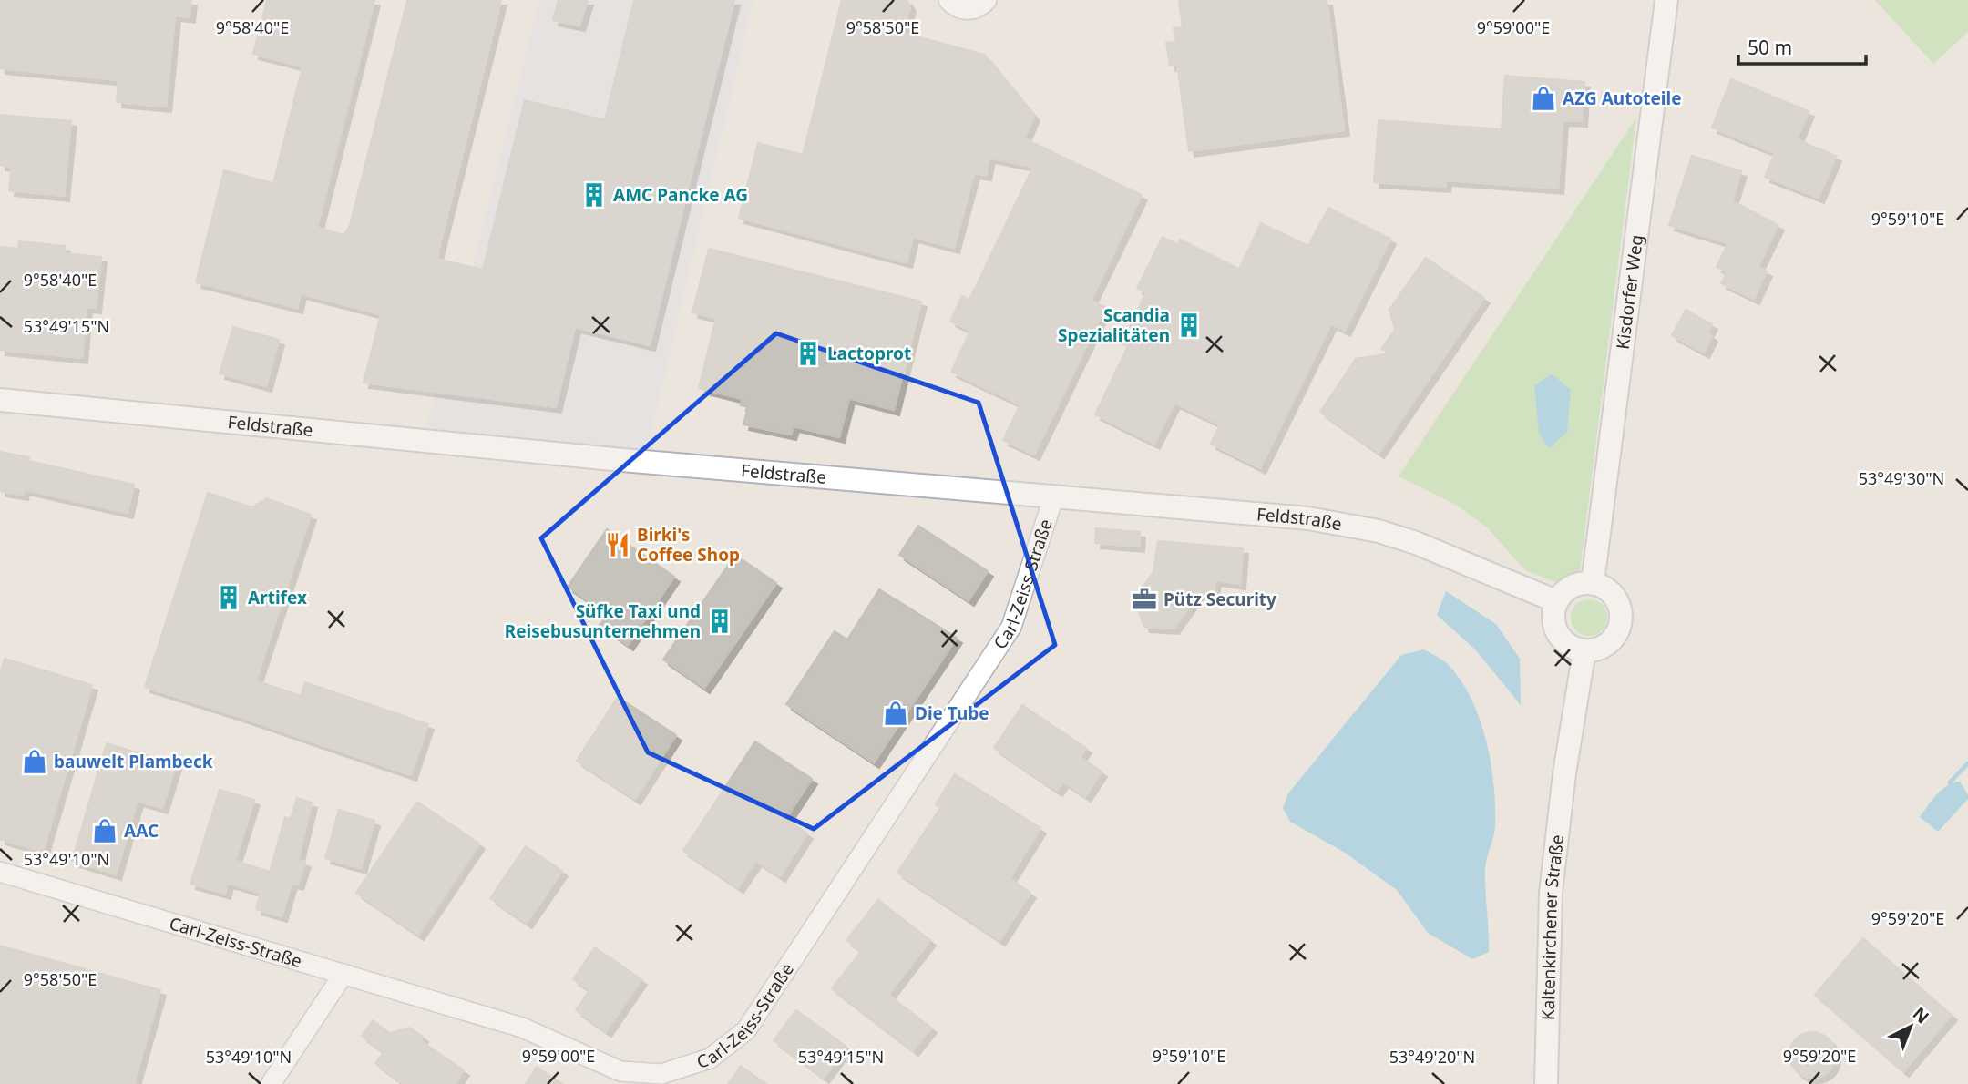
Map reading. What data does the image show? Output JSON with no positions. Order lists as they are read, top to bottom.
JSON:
{
  "streets": {
    "street": [
      "Kisdorfer Weg",
      "Feldstraße",
      "Carl-Zeiss-Straße",
      "Kaltenkirchener Straße"
    ]
  },
  "crossings": [
    ["Kisdorfer Weg", "Feldstraße"],
    ["Kisdorfer Weg", "Kaltenkirchener Straße"],
    ["Feldstraße", "Carl-Zeiss-Straße"],
    ["Feldstraße", "Kaltenkirchener Straße"]
  ],
  "places": {
    "shop": [
      "AZG Autoteile",
      "Die Tube",
      "bauwelt Plambeck",
      "AAC"
    ],
    "building": [
      "AMC Pancke AG",
      "Scandia Spezialitäten",
      "Lactoprot",
      "Artifex",
      "Süfke Taxi und Reisebusunternehmen"
    ],
    "restaurant": ["Birki's Coffee Shop"],
    "office": ["Pütz Security"]
  },
  "scale_bar": "50 m",
  "north": "top right",
  "coordinates": [
    "9°58'40\"E",
    "9°58'50\"E",
    "9°59'00\"E",
    "9°59'10\"E",
    "53°49'15\"N",
    "53°49'30\"N",
    "53°49'10\"N",
    "9°59'20\"E",
    "53°49'20\"N"
  ]
}
